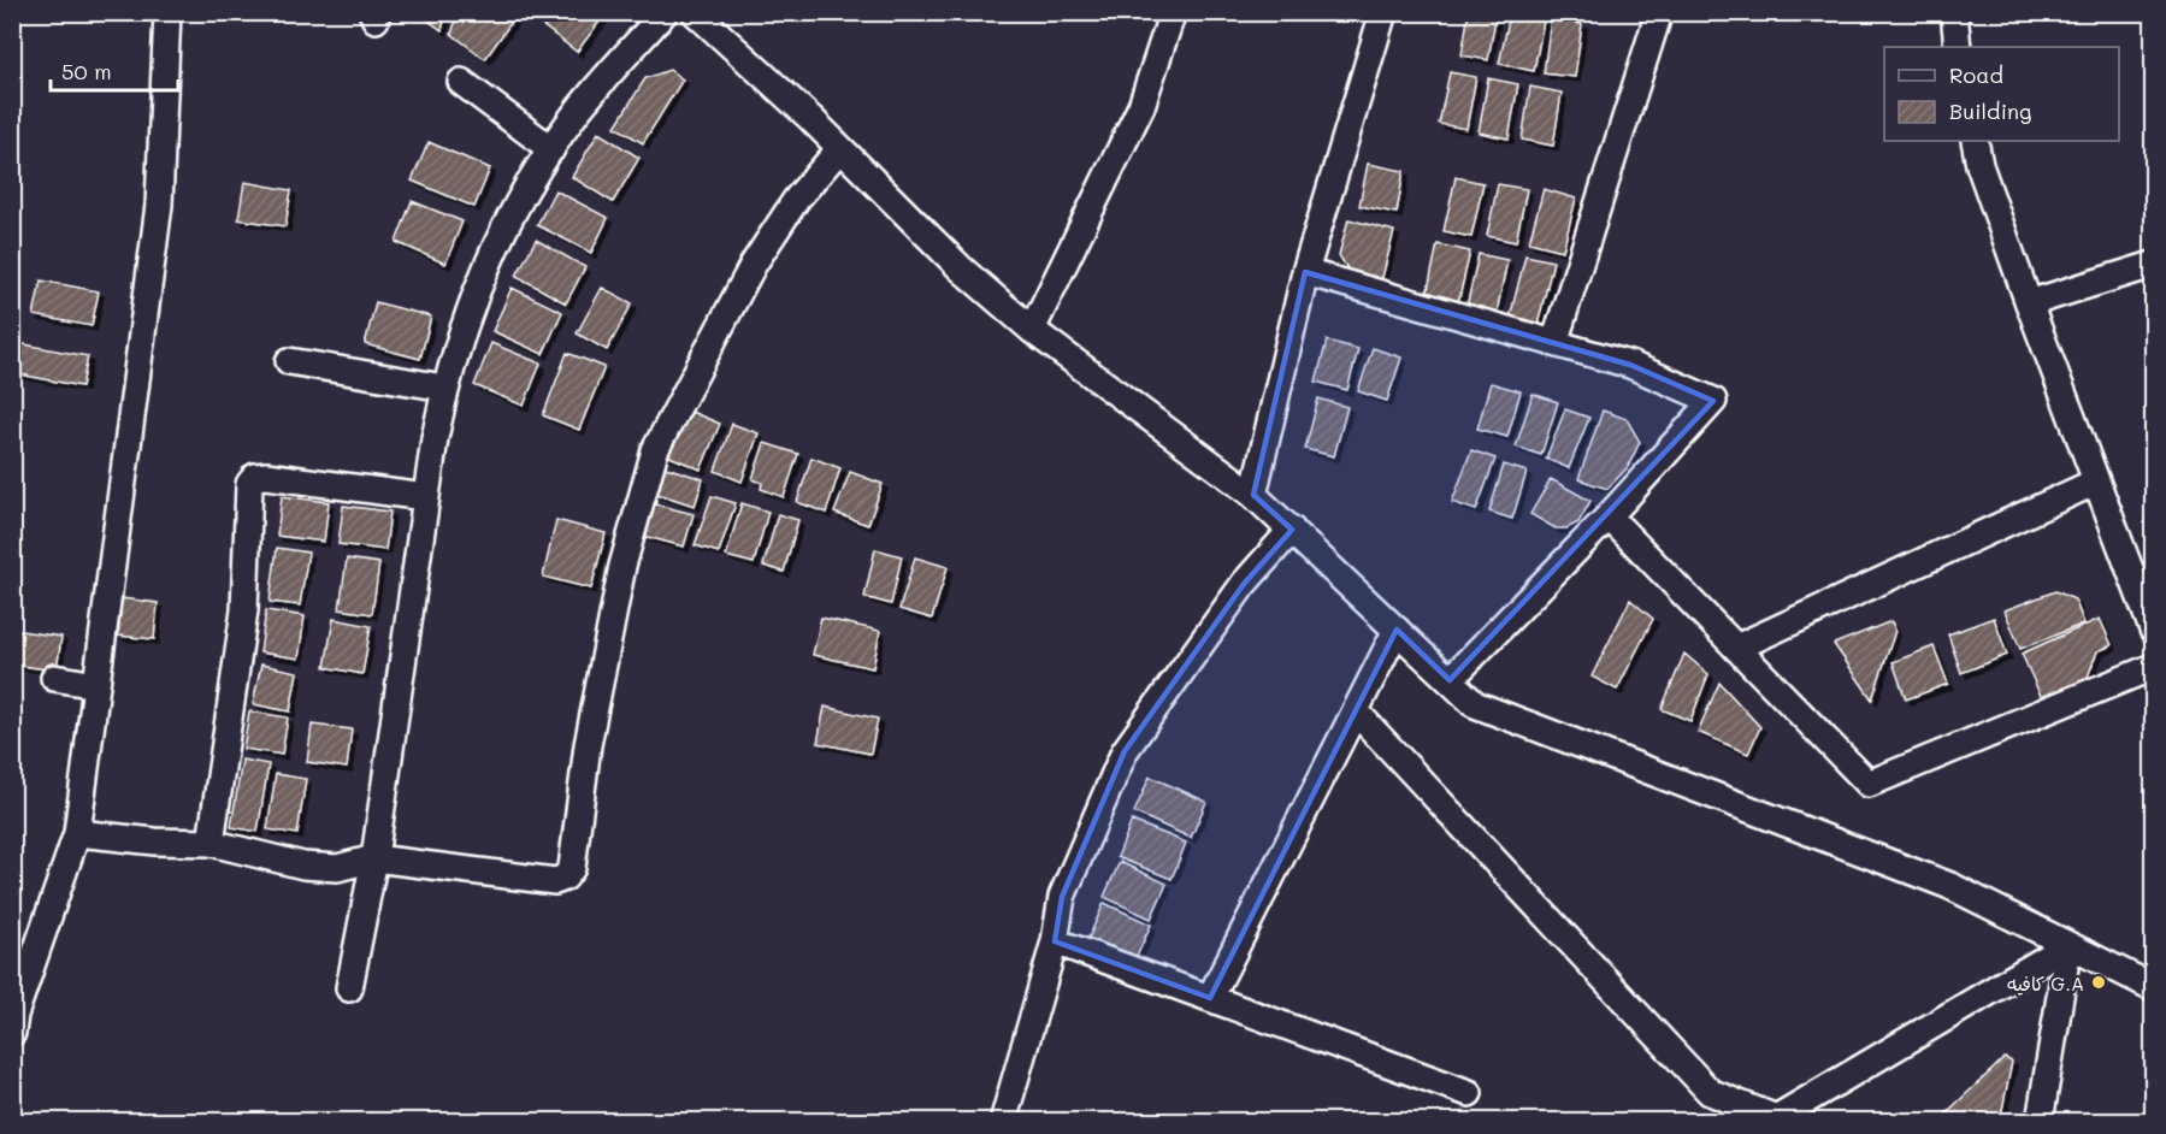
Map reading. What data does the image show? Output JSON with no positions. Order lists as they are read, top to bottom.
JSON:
{
  "places": ["كافيه G.A"],
  "legend": ["Road", "Building"],
  "scale_bar": "50 m"
}
